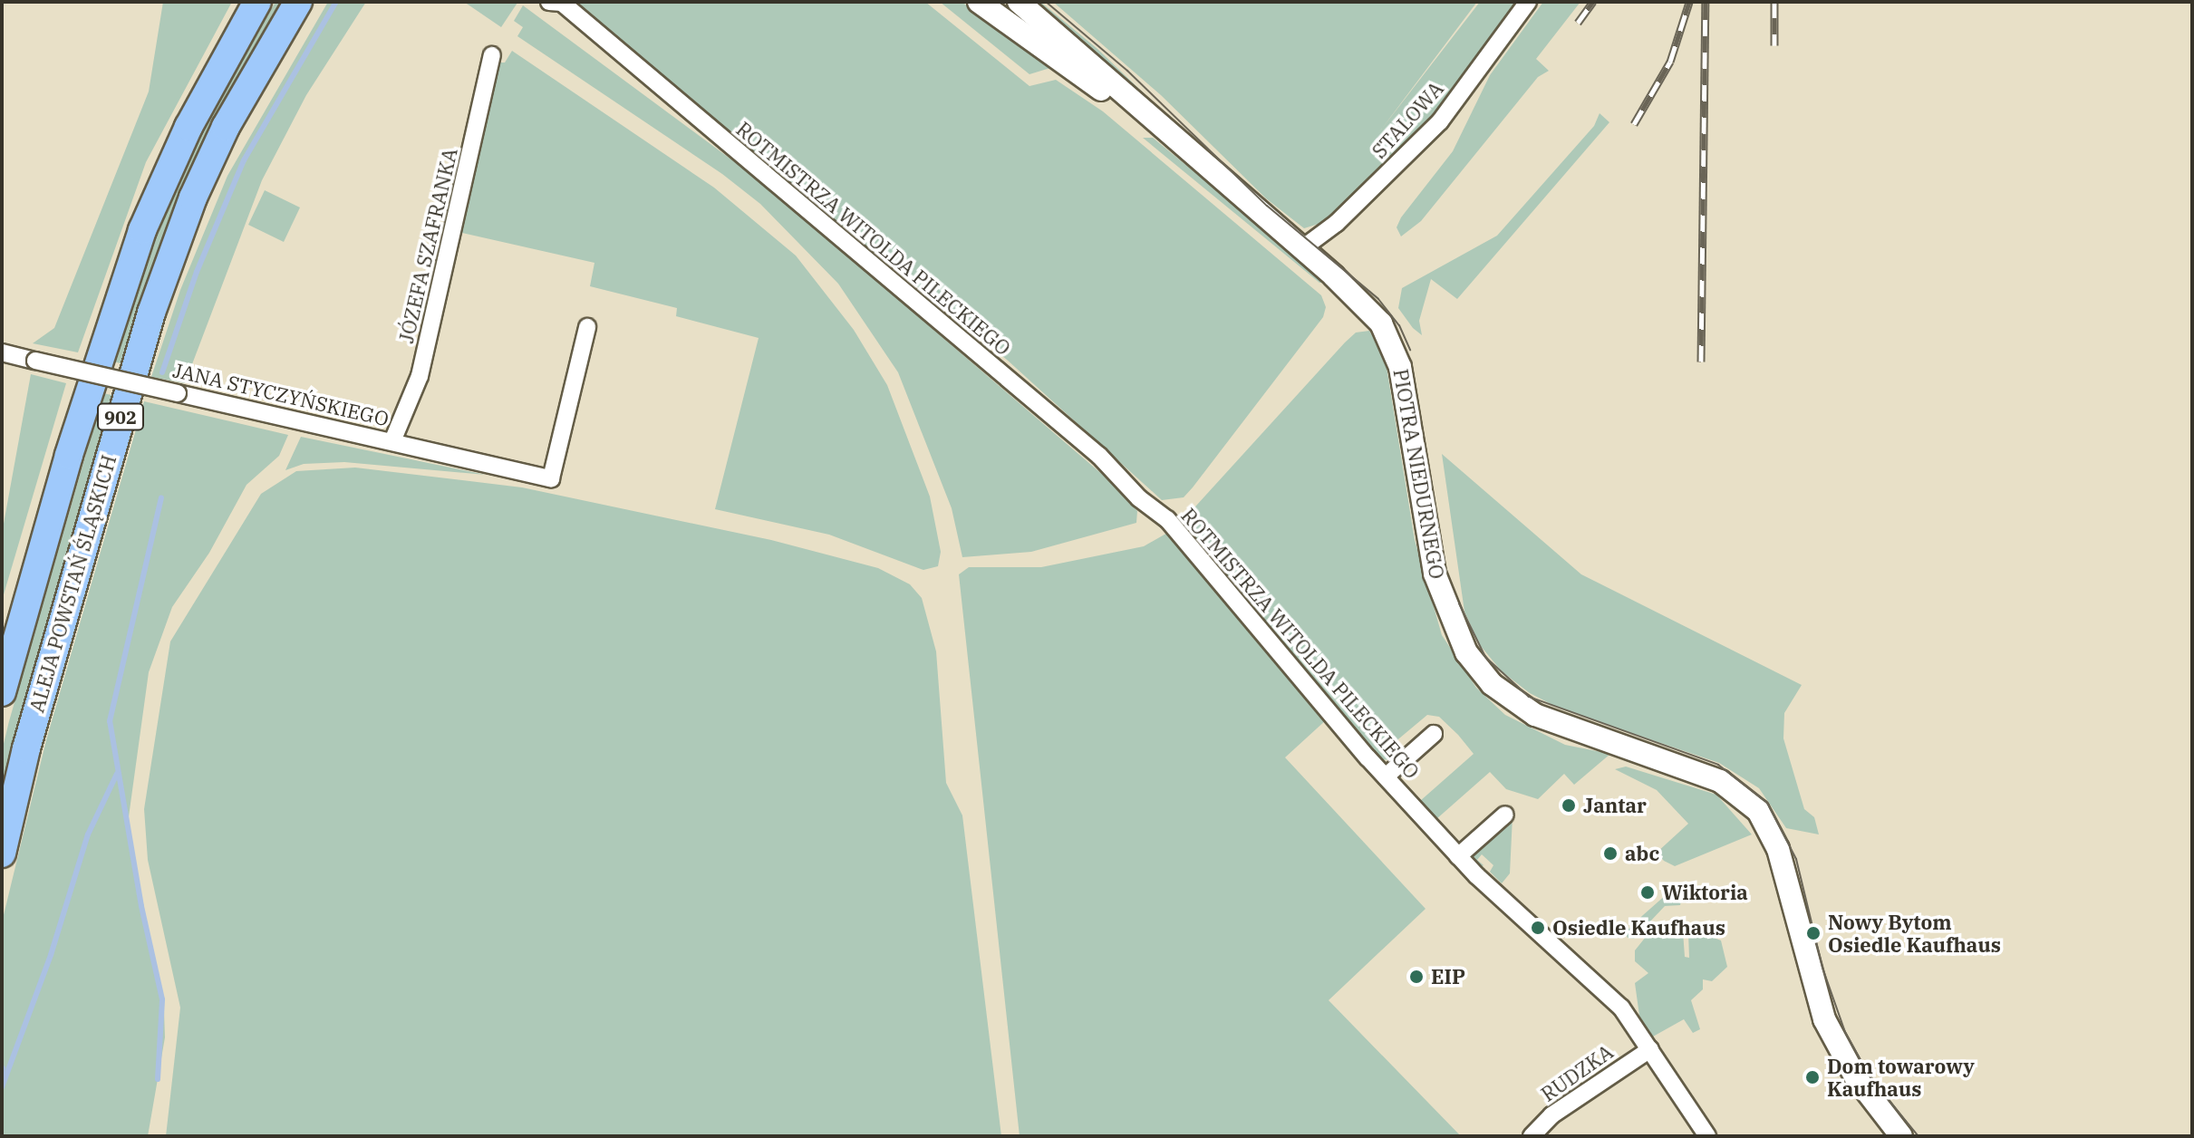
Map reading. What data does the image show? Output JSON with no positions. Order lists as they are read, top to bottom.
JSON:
{
  "streets": {
    "main road": ["902", "ALEJA POWSTAŃ ŚLĄSKICH"],
    "street": [
      "STALOWA",
      "ROTMISTRZA WITOLDA PILECKIEGO",
      "JÓZEFA SZAFRANKA",
      "JANA STYCZYŃSKIEGO",
      "PIOTRA NIEDURNEGO",
      "RUDZKA"
    ]
  },
  "crossings": [
    ["STALOWA", "PIOTRA NIEDURNEGO"],
    ["ROTMISTRZA WITOLDA PILECKIEGO", "RUDZKA"],
    ["JÓZEFA SZAFRANKA", "JANA STYCZYŃSKIEGO"]
  ],
  "places": [
    "Jantar",
    "abc",
    "Wiktoria",
    "Osiedle Kaufhaus",
    "Nowy Bytom Osiedle Kaufhaus",
    "EIP",
    "Dom towarowy Kaufhaus"
  ]
}
